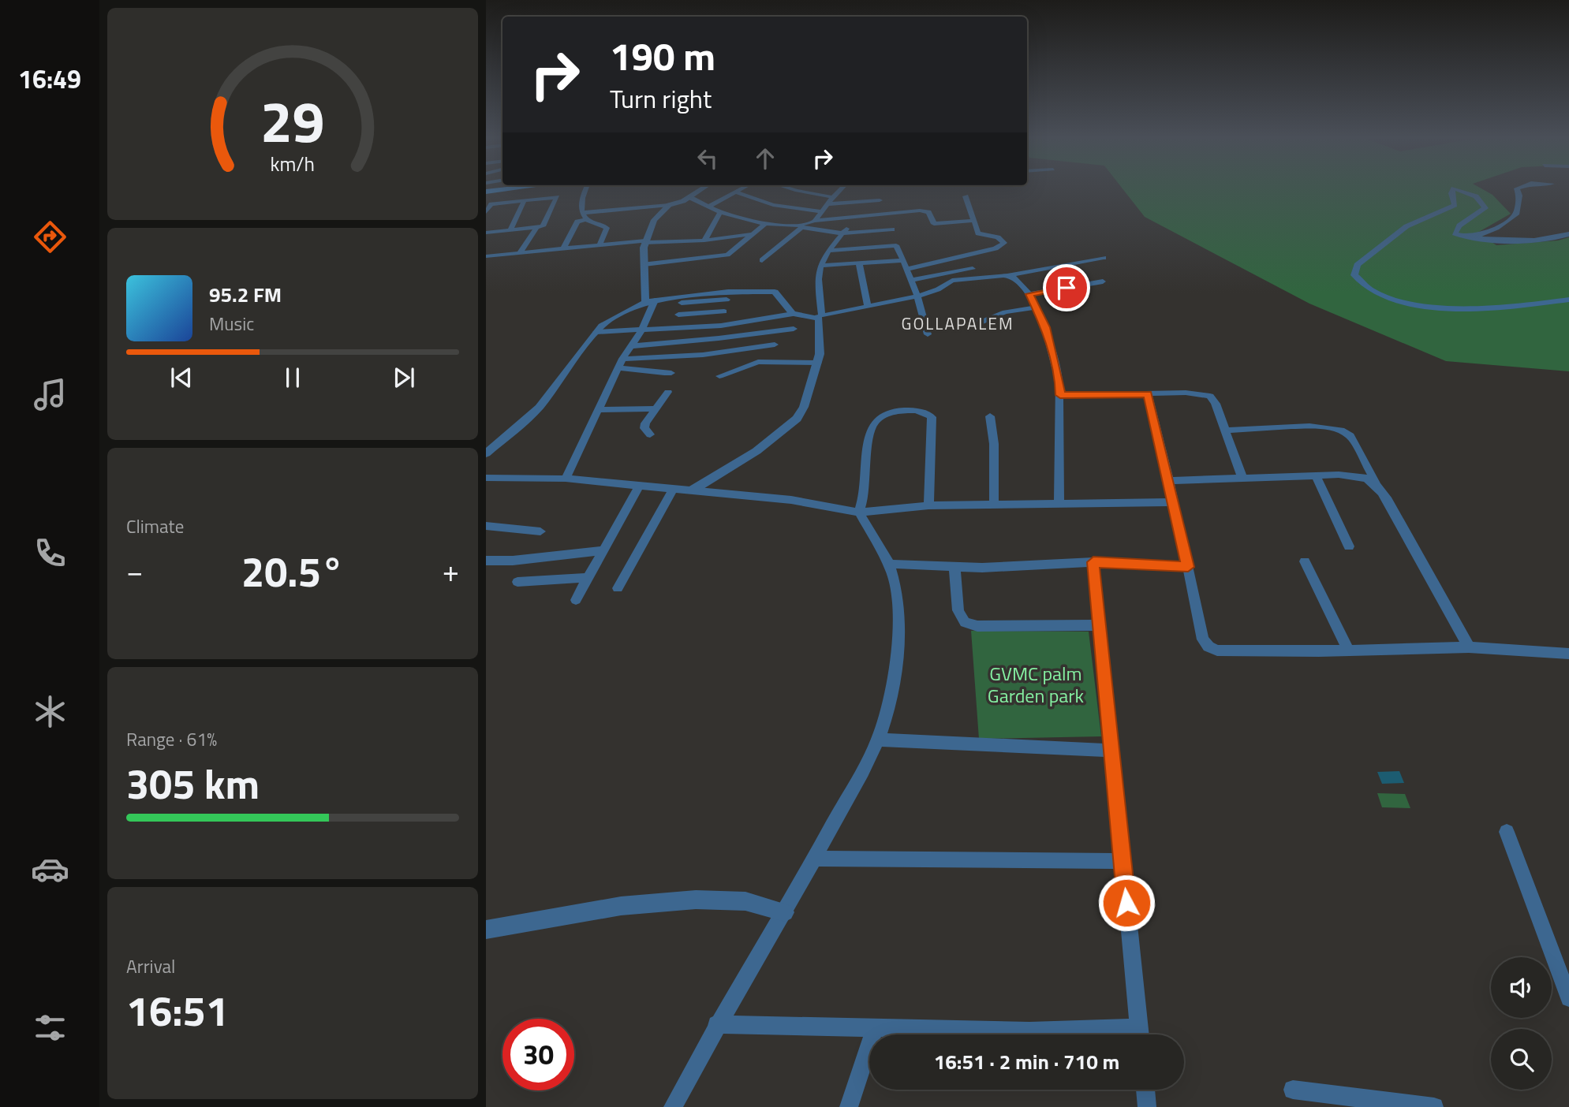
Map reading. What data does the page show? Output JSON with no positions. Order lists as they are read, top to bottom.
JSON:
{
  "districts": ["GOLLAPALEM"],
  "parks": ["GVMC palm Garden park"],
  "page": {
    "tabs": "16:49",
    "turn": ["190 m", "Turn right"],
    "song": ["95.2 FM", "Music"],
    "tile": [
      "Climate",
      ["Range · 61%", "305 km"],
      ["Arrival", "16:51"]
    ],
    "heat": ["−", "20.5°", "+"],
    "limit": "30",
    "trip": "16:51 · 2 min · 710 m",
    "gauge": ["29", "km/h"]
  }
}
